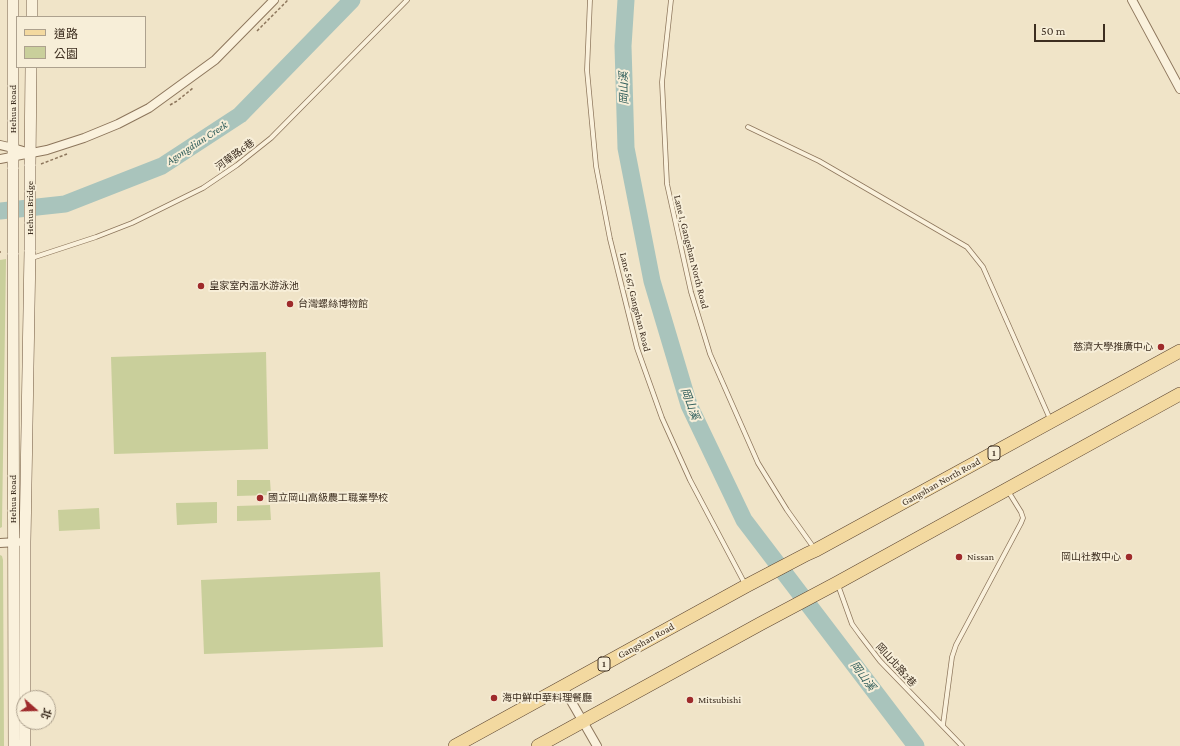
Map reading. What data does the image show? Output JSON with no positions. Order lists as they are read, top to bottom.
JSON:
{
  "streets": {
    "main road": ["1", "Gangshan North Road", "Gangshan Road"],
    "street": ["Hehua Road", "Hehua Bridge"],
    "lane": [
      "河華路6巷",
      "Lane 1, Gangshan North Road",
      "Lane 567, Gangshan Road",
      "岡山北路2巷"
    ]
  },
  "crossings": [
    ["Hehua Road", "河華路6巷"],
    ["Hehua Road", "Hehua Bridge"],
    ["河華路6巷", "Hehua Bridge"],
    ["Lane 1, Gangshan North Road", "1"],
    ["Lane 1, Gangshan North Road", "Gangshan North Road"],
    ["Lane 567, Gangshan Road", "1"],
    ["Lane 567, Gangshan Road", "Gangshan Road"],
    ["1", "Gangshan North Road"],
    ["1", "Gangshan Road"]
  ],
  "water": ["岡山溪", "Agongdian Creek"],
  "places": [
    "皇家室內溫水游泳池",
    "台灣螺絲博物館",
    "慈濟大學推廣中心",
    "國立岡山高級農工職業學校",
    "Nissan",
    "岡山社教中心",
    "海中鮮中華料理餐廳",
    "Mitsubishi"
  ],
  "legend": ["道路", "公園"],
  "scale_bar": "50 m",
  "north": "right"
}
